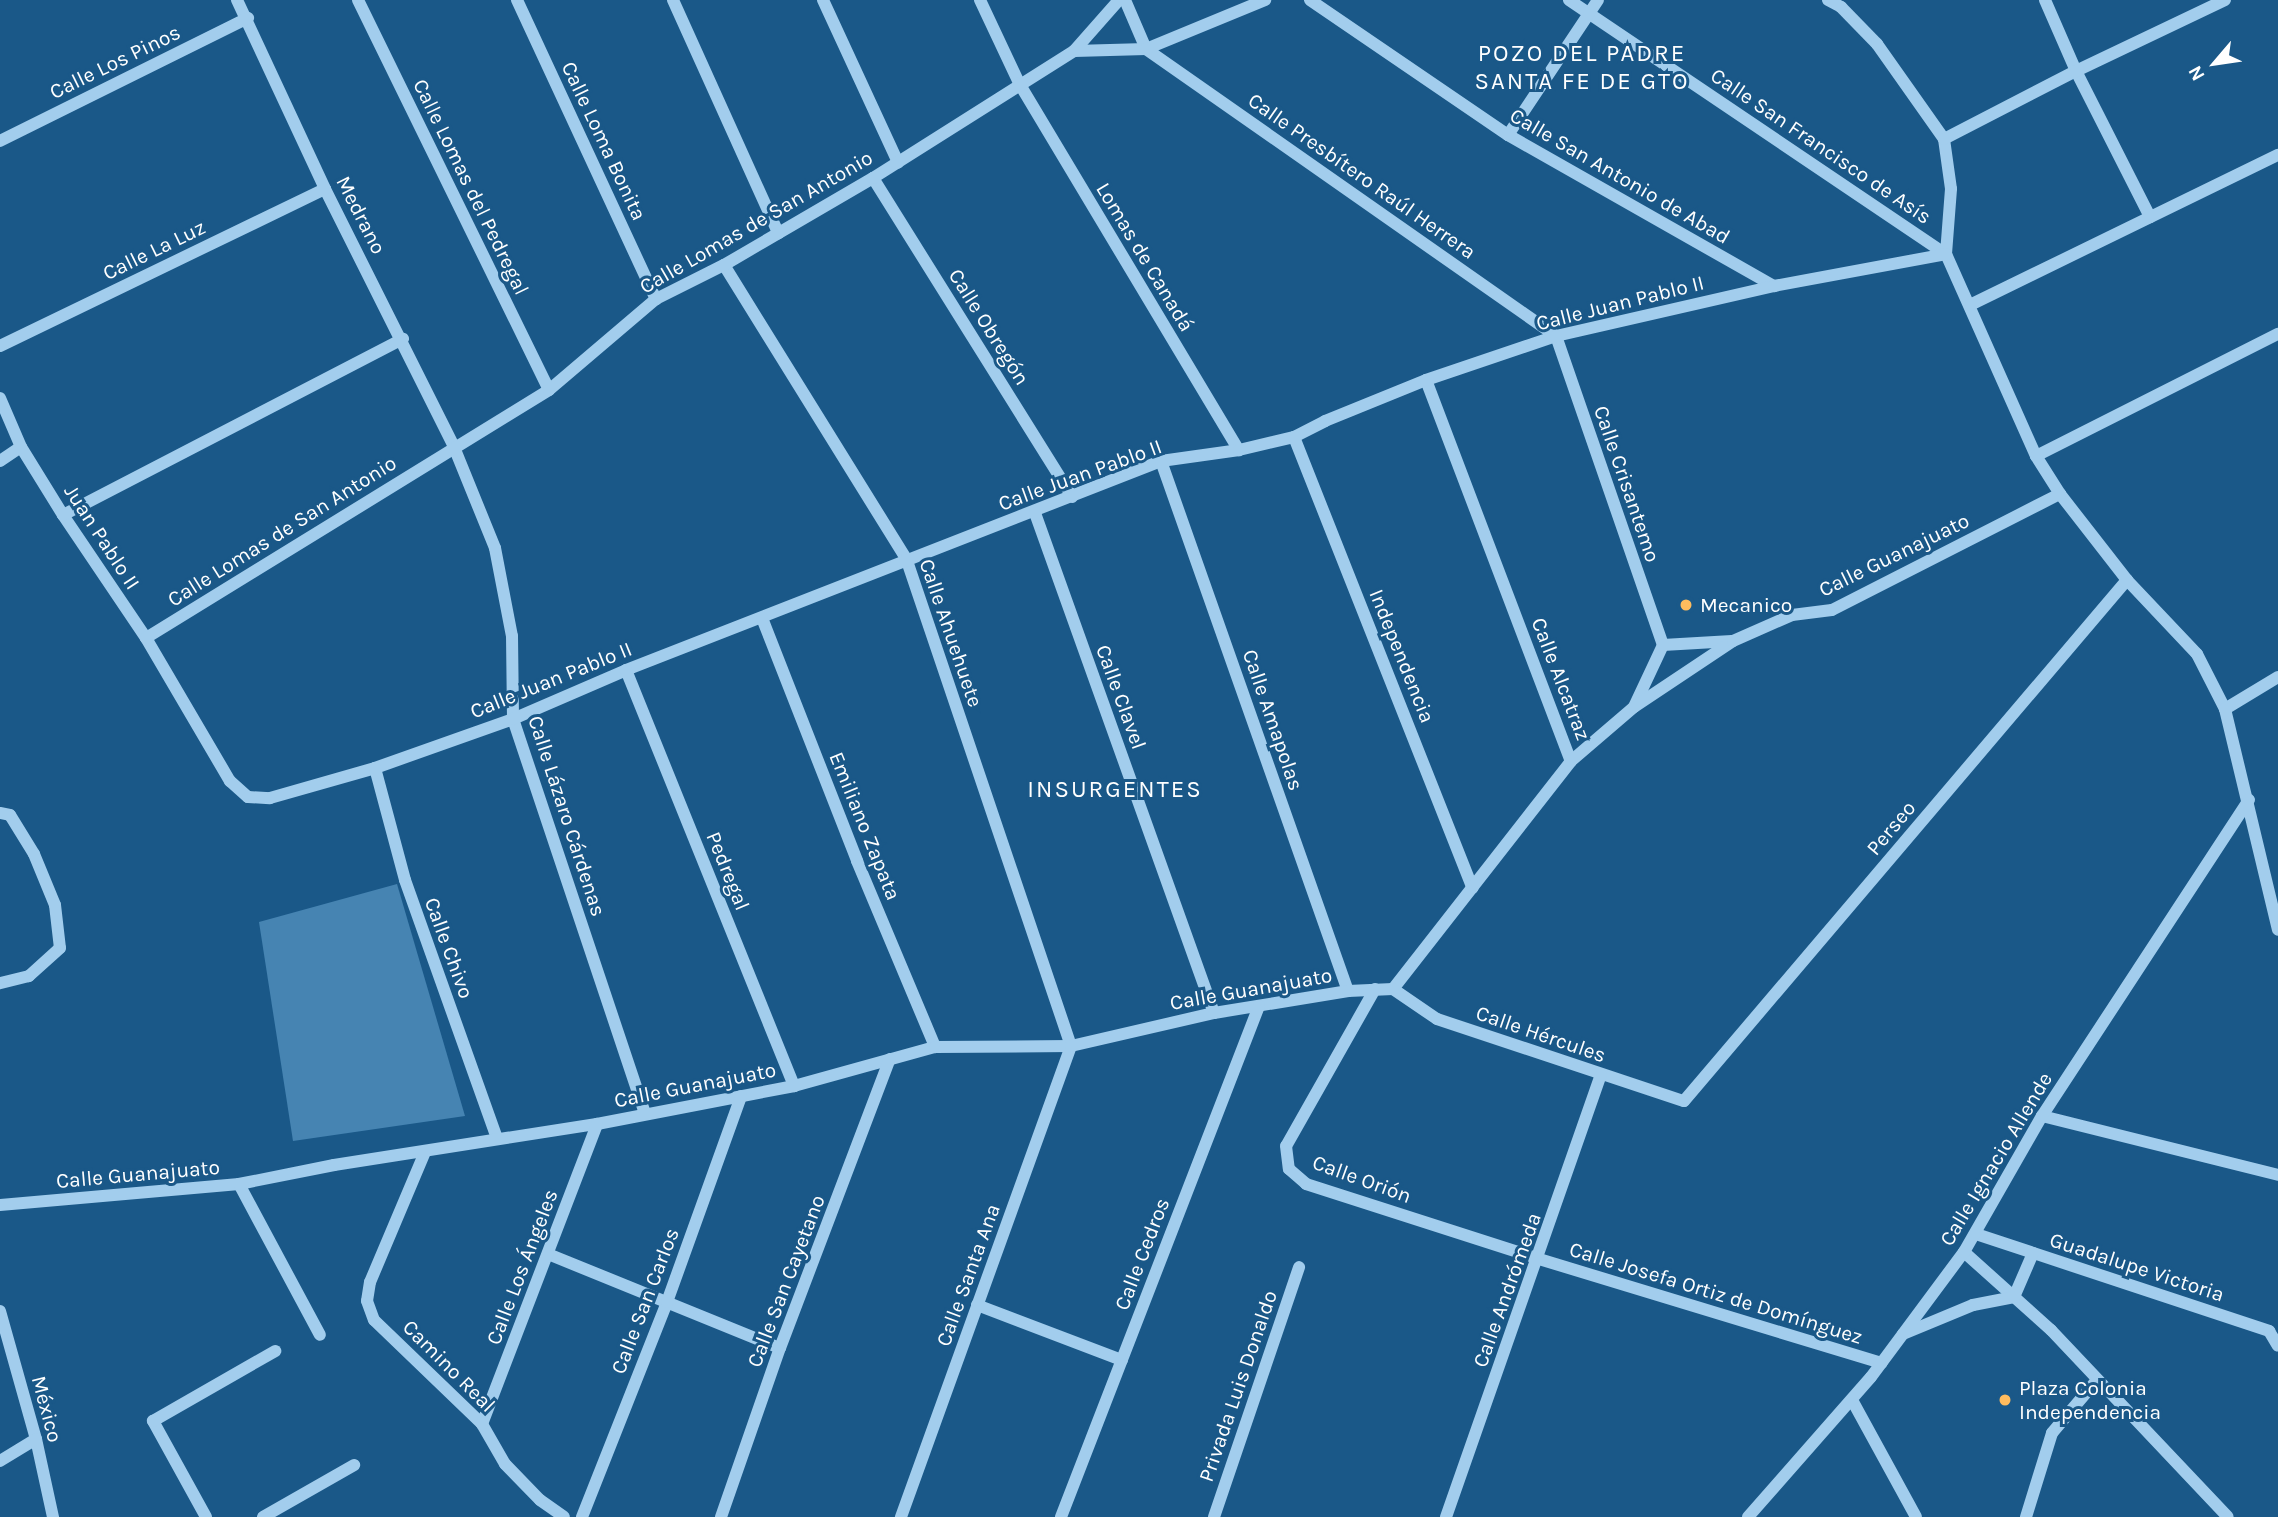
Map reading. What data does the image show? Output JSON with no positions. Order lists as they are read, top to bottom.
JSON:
{
  "streets": {
    "street": [
      "Calle Los Pinos",
      "Calle Loma Bonita",
      "Calle San Francisco de Asís",
      "Calle Presbítero Raúl Herrera",
      "Calle San Antonio de Abad",
      "Calle Lomas del Pedregal",
      "Medrano",
      "Calle Lomas de San Antonio",
      "Calle La Luz",
      "Lomas de Canadá",
      "Calle Juan Pablo II",
      "Calle Obregón",
      "Calle Crisantemo",
      "Juan Pablo II",
      "Calle Guanajuato",
      "Calle Ahuehuete",
      "Independencia",
      "Calle Alcatraz",
      "Calle Clavel",
      "Calle Amapolas",
      "Calle Lázaro Cárdenas",
      "Emiliano Zapata",
      "Perseo",
      "Pedregal",
      "Calle Chivo",
      "Calle Hércules",
      "Calle Ignacio Allende",
      "Calle Orión",
      "Calle Cedros",
      "Calle Los Ángeles",
      "Guadalupe Victoria",
      "Calle Santa Ana",
      "Calle San Cayetano",
      "Calle Andrómeda",
      "Calle Josefa Ortiz de Domínguez",
      "Calle San Carlos",
      "Camino Real",
      "Privada Luis Donaldo",
      "México"
    ]
  },
  "crossings": [
    ["Calle Los Pinos", "Medrano"],
    ["Calle Loma Bonita", "Calle Lomas de San Antonio"],
    ["Calle San Francisco de Asís", "Calle Juan Pablo II"],
    ["Calle Presbítero Raúl Herrera", "Calle Lomas de San Antonio"],
    ["Calle Presbítero Raúl Herrera", "Calle Juan Pablo II"],
    ["Calle Presbítero Raúl Herrera", "Calle Crisantemo"],
    ["Calle San Antonio de Abad", "Calle Juan Pablo II"],
    ["Calle Lomas del Pedregal", "Calle Lomas de San Antonio"],
    ["Medrano", "Calle Lomas de San Antonio"],
    ["Medrano", "Calle La Luz"],
    ["Medrano", "Calle Lázaro Cárdenas"],
    ["Calle Lomas de San Antonio", "Lomas de Canadá"],
    ["Calle Lomas de San Antonio", "Calle Obregón"],
    ["Calle Lomas de San Antonio", "Juan Pablo II"],
    ["Calle Lomas de San Antonio", "Calle Ahuehuete"],
    ["Calle Lomas de San Antonio", "Calle Lázaro Cárdenas"],
    ["Lomas de Canadá", "Calle Juan Pablo II"],
    ["Calle Juan Pablo II", "Calle Obregón"],
    ["Calle Juan Pablo II", "Calle Crisantemo"],
    ["Calle Juan Pablo II", "Juan Pablo II"],
    ["Calle Juan Pablo II", "Calle Ahuehuete"],
    ["Calle Juan Pablo II", "Independencia"],
    ["Calle Juan Pablo II", "Calle Alcatraz"],
    ["Calle Juan Pablo II", "Calle Clavel"],
    ["Calle Juan Pablo II", "Calle Amapolas"],
    ["Calle Juan Pablo II", "Calle Lázaro Cárdenas"],
    ["Calle Juan Pablo II", "Emiliano Zapata"],
    ["Calle Juan Pablo II", "Pedregal"],
    ["Calle Juan Pablo II", "Calle Chivo"],
    ["Calle Guanajuato", "Calle Ahuehuete"],
    ["Calle Guanajuato", "Calle Alcatraz"],
    ["Calle Guanajuato", "Calle Clavel"],
    ["Calle Guanajuato", "Calle Amapolas"],
    ["Calle Guanajuato", "Calle Lázaro Cárdenas"],
    ["Calle Guanajuato", "Emiliano Zapata"],
    ["Calle Guanajuato", "Pedregal"],
    ["Calle Guanajuato", "Calle Chivo"],
    ["Calle Guanajuato", "Calle Hércules"],
    ["Calle Guanajuato", "Calle Orión"],
    ["Calle Guanajuato", "Calle Cedros"],
    ["Calle Guanajuato", "Calle Los Ángeles"],
    ["Calle Guanajuato", "Calle Santa Ana"],
    ["Calle Guanajuato", "Calle San Cayetano"],
    ["Calle Guanajuato", "Calle San Carlos"],
    ["Calle Guanajuato", "Camino Real"],
    ["Calle Ahuehuete", "Calle Santa Ana"],
    ["Independencia", "Calle Alcatraz"],
    ["Calle Alcatraz", "Calle Hércules"],
    ["Perseo", "Calle Hércules"],
    ["Calle Hércules", "Calle Andrómeda"],
    ["Calle Ignacio Allende", "Guadalupe Victoria"],
    ["Calle Ignacio Allende", "Calle Josefa Ortiz de Domínguez"],
    ["Calle Orión", "Calle Andrómeda"],
    ["Calle Orión", "Calle Josefa Ortiz de Domínguez"],
    ["Calle Los Ángeles", "Camino Real"],
    ["Calle Andrómeda", "Calle Josefa Ortiz de Domínguez"]
  ],
  "districts": ["POZO DEL PADRE SANTA FE DE GTO", "INSURGENTES"],
  "places": ["Mecanico", "Plaza Colonia Independencia"],
  "north": "bottom left"
}
